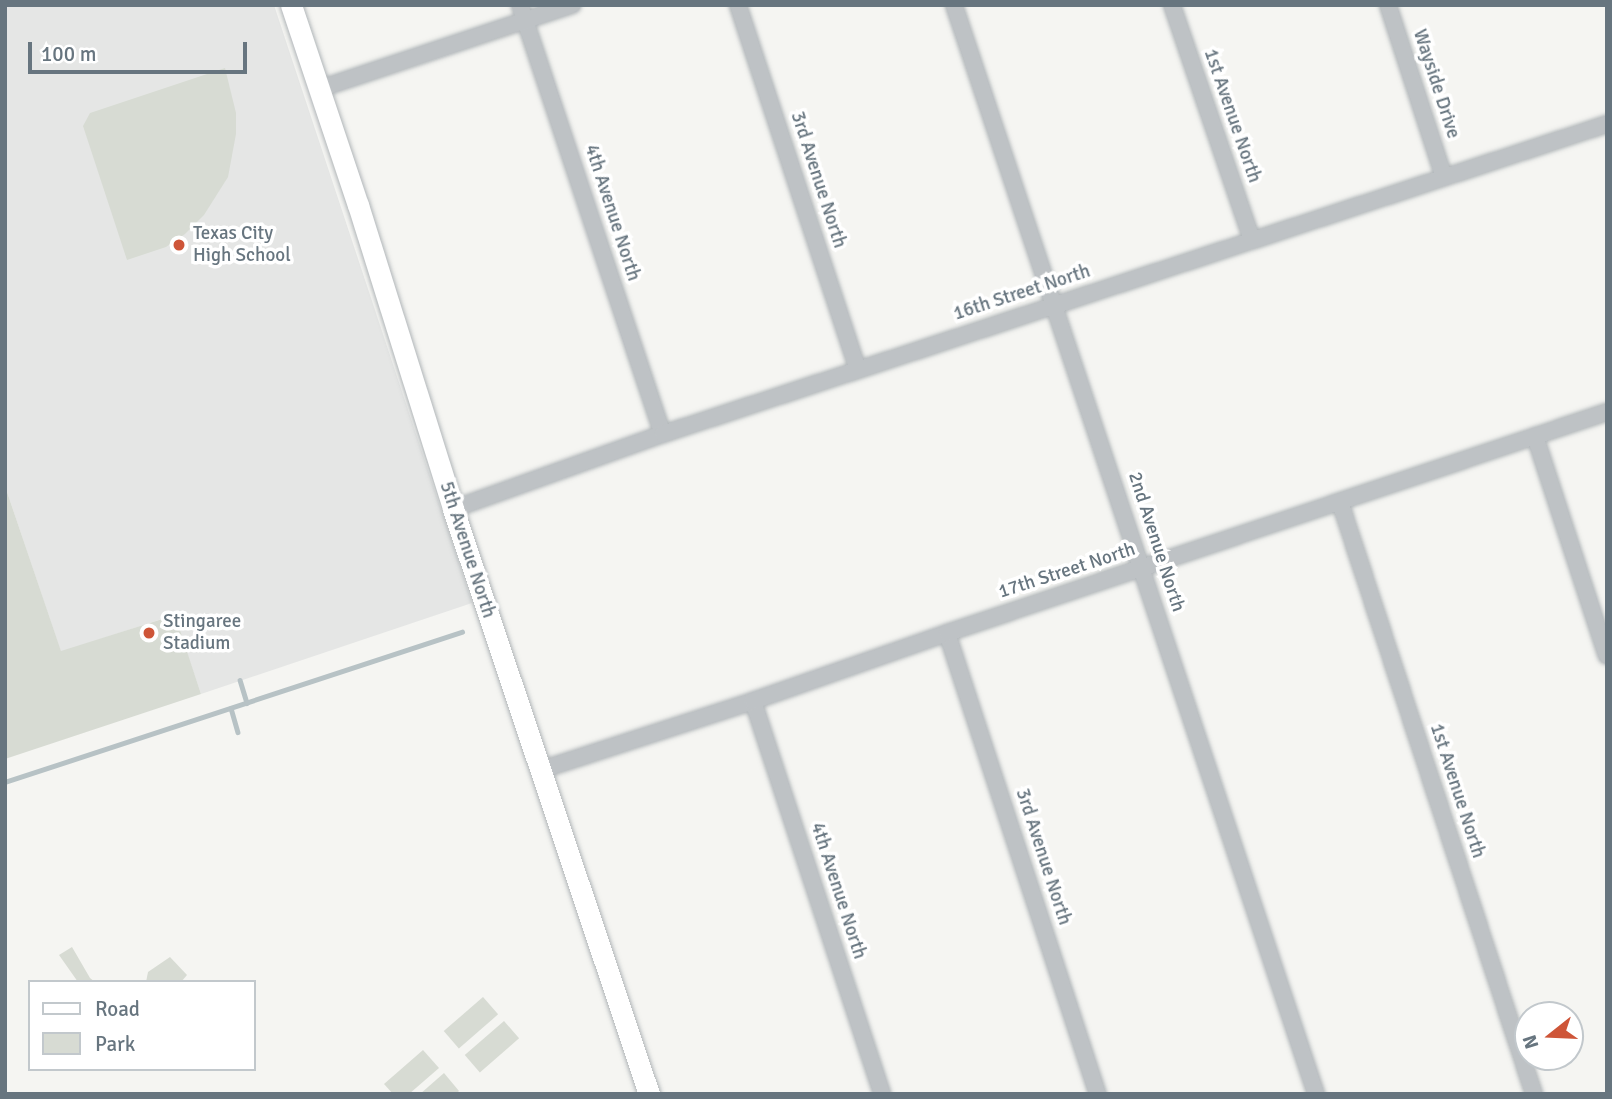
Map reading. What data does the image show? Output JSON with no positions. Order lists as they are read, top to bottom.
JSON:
{
  "streets": {
    "street": [
      "Wayside Drive",
      "1st Avenue North",
      "3rd Avenue North",
      "4th Avenue North",
      "16th Street North",
      "2nd Avenue North",
      "5th Avenue North",
      "17th Street North"
    ]
  },
  "crossings": [
    ["Wayside Drive", "16th Street North"],
    ["1st Avenue North", "16th Street North"],
    ["1st Avenue North", "17th Street North"],
    ["3rd Avenue North", "16th Street North"],
    ["3rd Avenue North", "17th Street North"],
    ["4th Avenue North", "16th Street North"],
    ["4th Avenue North", "17th Street North"],
    ["16th Street North", "2nd Avenue North"],
    ["16th Street North", "5th Avenue North"],
    ["2nd Avenue North", "17th Street North"],
    ["5th Avenue North", "17th Street North"]
  ],
  "places": ["Texas City High School", "Stingaree Stadium"],
  "legend": ["Road", "Park"],
  "scale_bar": "100 m",
  "north": "left"
}
